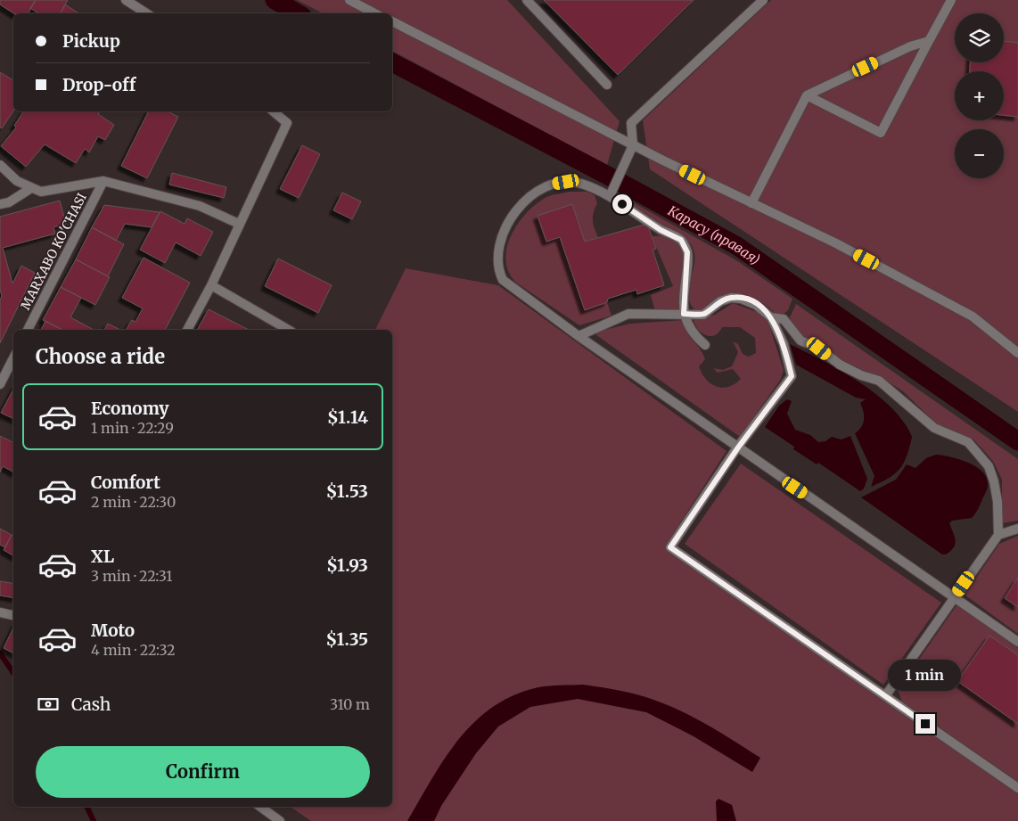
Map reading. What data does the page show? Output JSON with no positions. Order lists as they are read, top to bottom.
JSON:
{
  "streets": {
    "street": ["MARXABO KO'CHASI"]
  },
  "water": ["Карасу (правая)"],
  "page": {
    "map_buttons": ["+", "−"],
    "banner": ["Pickup", "Drop-off"],
    "heading": "Choose a ride",
    "list": [
      {
        "name": "Economy",
        "note": "1 min · 22:29",
        "value": "$1.14"
      },
      {
        "name": "Comfort",
        "note": "2 min · 22:30",
        "value": "$1.53"
      },
      {
        "name": "XL",
        "note": "3 min · 22:31",
        "value": "$1.93"
      },
      {
        "name": "Moto",
        "note": "4 min · 22:32",
        "value": "$1.35"
      }
    ],
    "bubble": "1 min",
    "pay": ["Cash", "310 m"],
    "buttons": "Confirm"
  }
}
